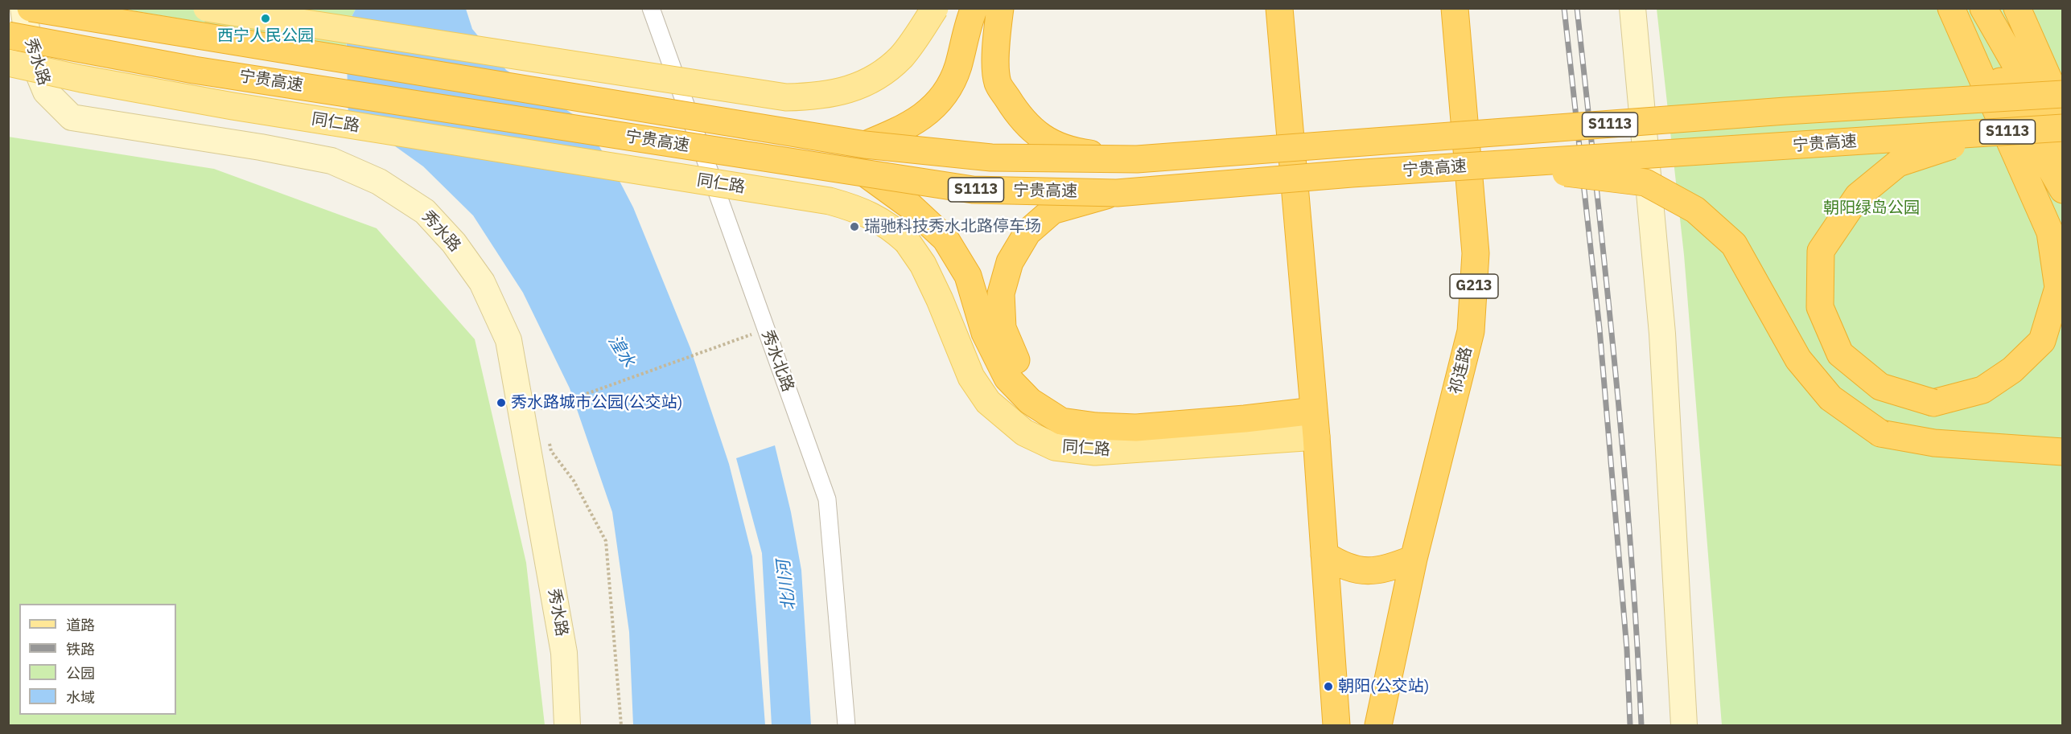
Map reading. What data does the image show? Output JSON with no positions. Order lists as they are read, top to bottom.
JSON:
{
  "streets": {
    "highway": [
      "宁贵高速",
      "S1113",
      "G213",
      "祁连路"
    ],
    "main road": ["同仁路"],
    "street": ["秀水路", "秀水北路"]
  },
  "water": ["湟水", "北川河"],
  "parks": ["朝阳绿岛公园"],
  "places": [
    "西宁人民公园",
    "瑞驰科技秀水北路停车场",
    "秀水路城市公园(公交站)",
    "朝阳(公交站)"
  ],
  "legend": [
    "道路",
    "铁路",
    "公园",
    "水域"
  ]
}
